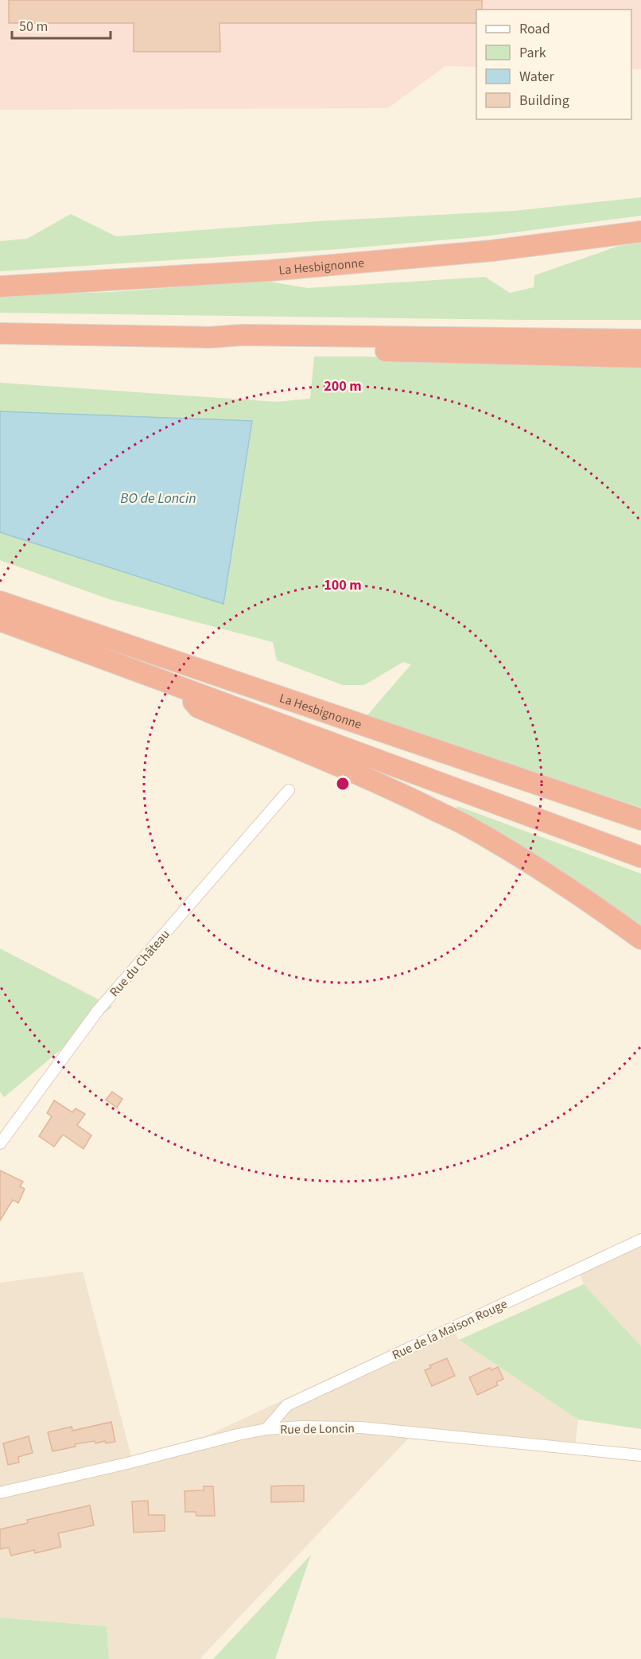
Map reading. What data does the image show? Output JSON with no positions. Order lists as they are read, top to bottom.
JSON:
{
  "streets": {
    "highway": ["La Hesbignonne"],
    "street": ["Rue du Château", "Rue de la Maison Rouge", "Rue de Loncin"]
  },
  "crossings": [
    ["Rue de la Maison Rouge", "Rue de Loncin"]
  ],
  "water": ["BO de Loncin"],
  "legend": [
    "Road",
    "Park",
    "Water",
    "Building"
  ],
  "scale_bar": "50 m",
  "rings": ["200 m", "100 m"]
}
